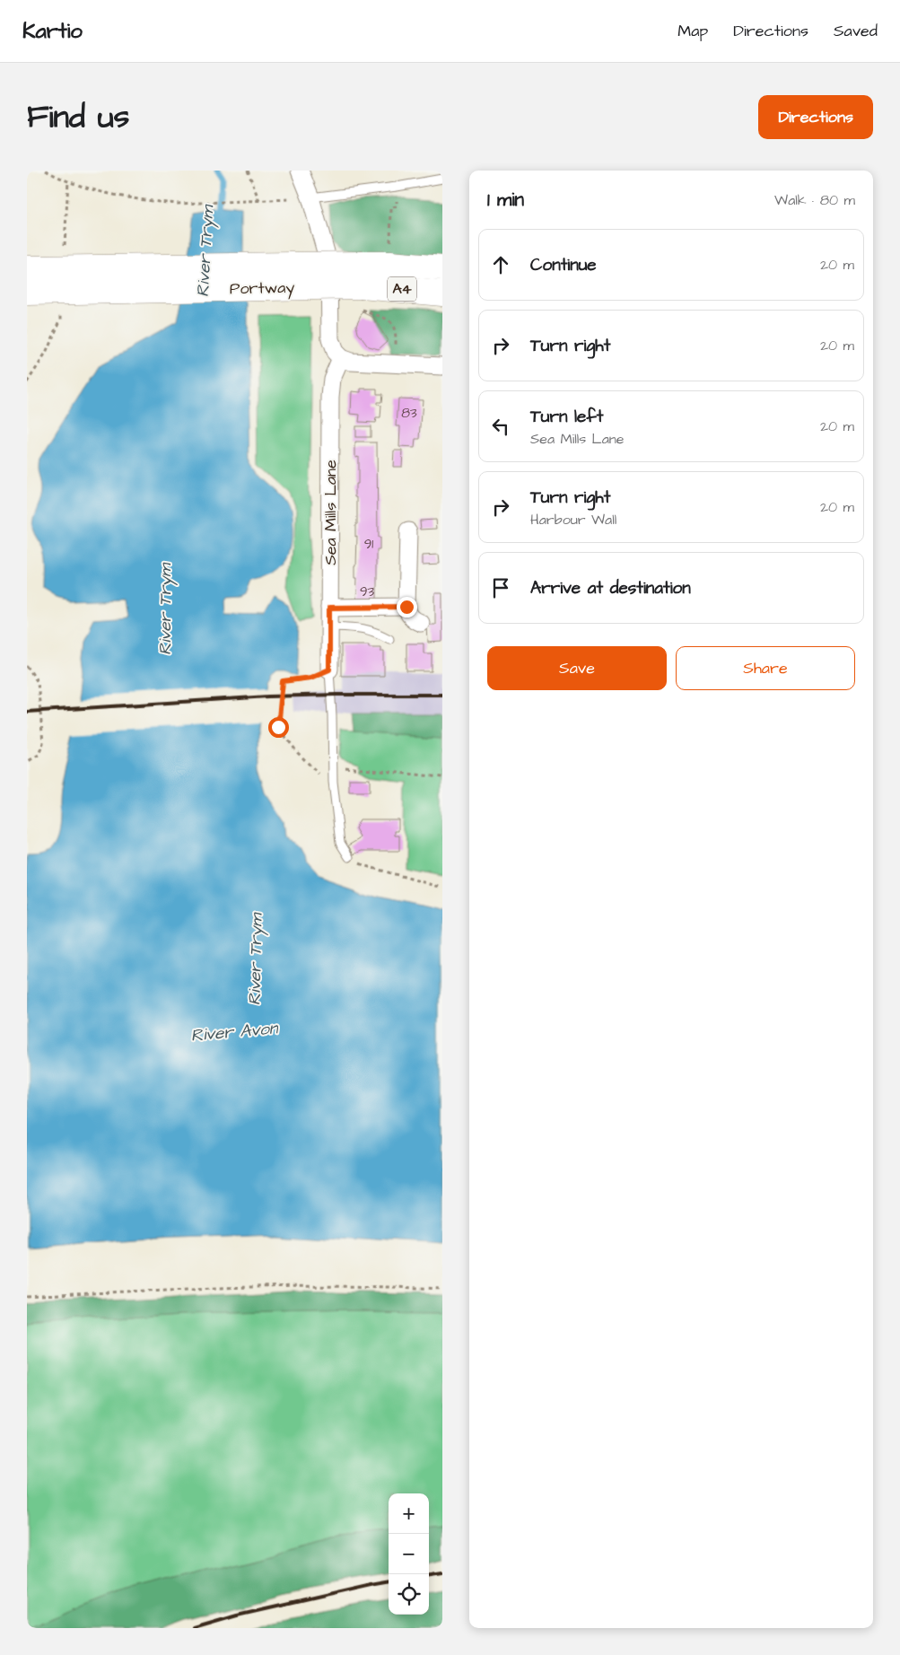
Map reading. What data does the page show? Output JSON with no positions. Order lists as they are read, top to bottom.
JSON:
{
  "streets": {
    "highway": ["Portway", "A4"],
    "street": ["Sea Mills Lane"]
  },
  "water": ["River Trym", "River Avon"],
  "house_numbers": ["83", "91", "93"],
  "page": {
    "header": "Kartio",
    "nav": ["Map", "Directions", "Saved"],
    "title": "Find us",
    "buttons": [
      "Directions",
      ["Save", "Share"]
    ],
    "heading": ["1 min", "Walk · 80 m"],
    "list": [
      ["Continue", "20 m"],
      ["Turn right", "20 m"],
      ["Turn left", "Sea Mills Lane", "20 m"],
      ["Turn right", "Harbour Wall", "20 m"],
      "Arrive at destination"
    ],
    "map_buttons": ["+", "−"]
  }
}
